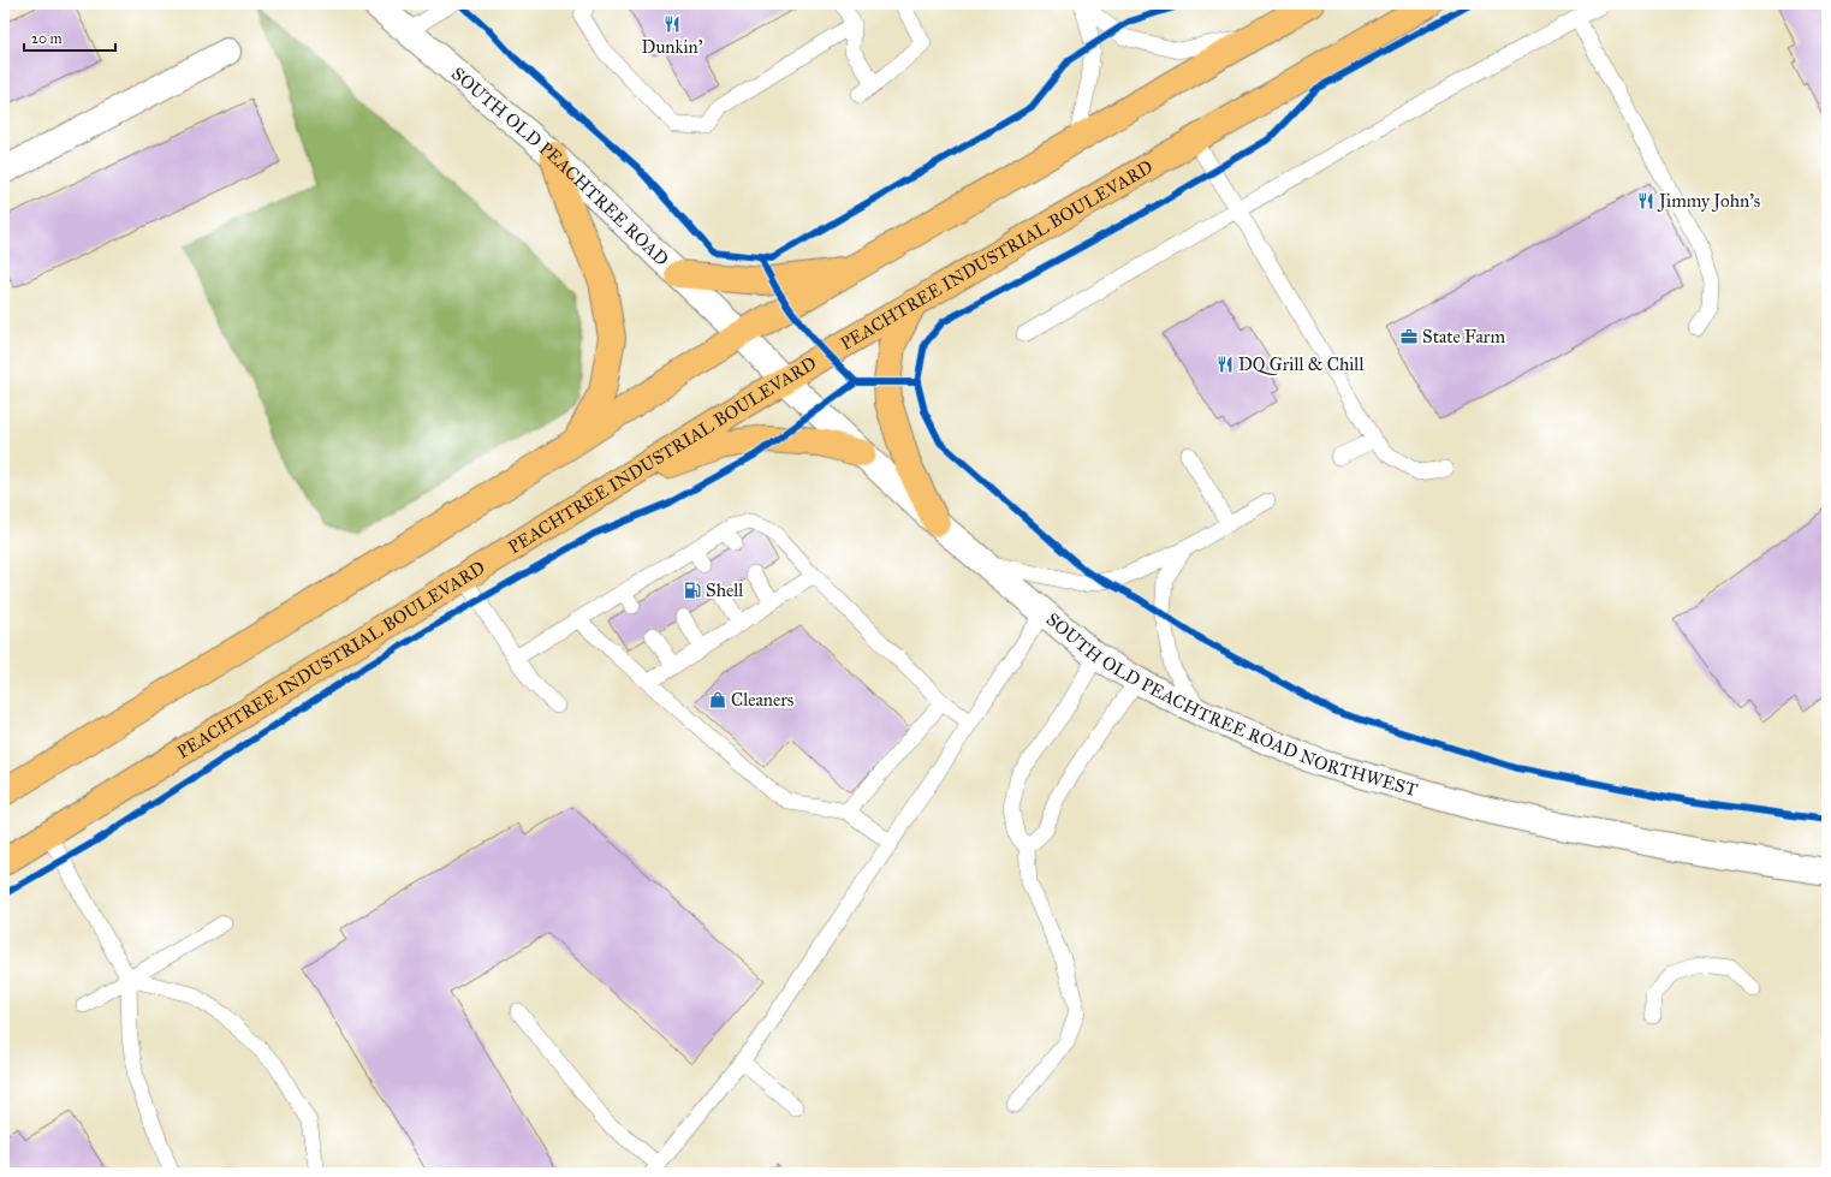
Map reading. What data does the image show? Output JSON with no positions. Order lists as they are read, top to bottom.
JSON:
{
  "streets": {
    "highway": ["PEACHTREE INDUSTRIAL BOULEVARD"],
    "street": ["SOUTH OLD PEACHTREE ROAD", "SOUTH OLD PEACHTREE ROAD NORTHWEST"]
  },
  "crossings": [
    ["SOUTH OLD PEACHTREE ROAD", "SOUTH OLD PEACHTREE ROAD NORTHWEST"],
    ["PEACHTREE INDUSTRIAL BOULEVARD", "SOUTH OLD PEACHTREE ROAD NORTHWEST"]
  ],
  "places": {
    "restaurant": ["Dunkin'", "Jimmy John's", "DQ Grill & Chill"],
    "office": ["State Farm"],
    "fuel station": ["Shell"],
    "shop": ["Cleaners"]
  },
  "scale_bar": "20 m"
}
